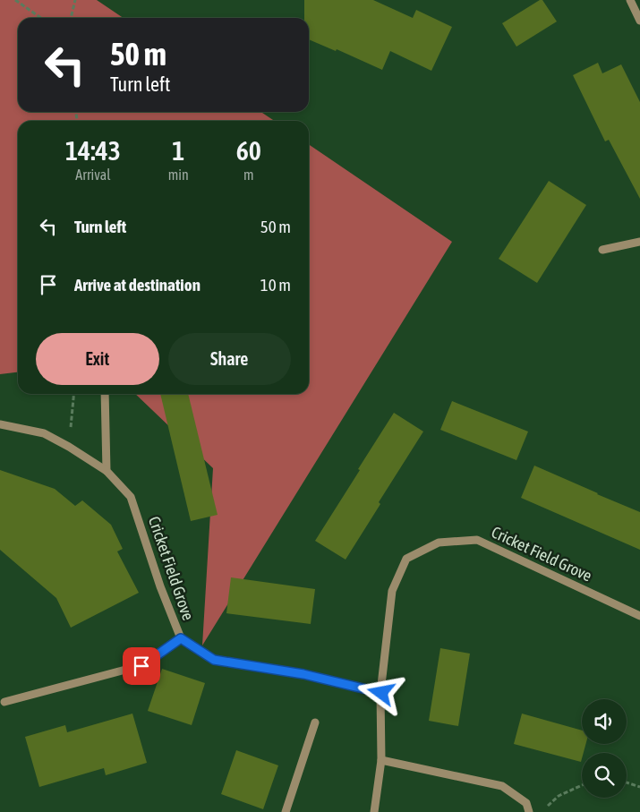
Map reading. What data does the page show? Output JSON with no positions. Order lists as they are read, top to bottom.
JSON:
{
  "streets": {
    "street": ["Cricket Field Grove"]
  },
  "page": {
    "turn": ["50 m", "Turn left"],
    "eta": [
      "14:43",
      "Arrival",
      "1",
      "min",
      "60",
      "m"
    ],
    "list": [
      {
        "name": "Turn left",
        "value": "50 m"
      },
      {
        "name": "Arrive at destination",
        "value": "10 m"
      }
    ],
    "buttons": ["Exit", "Share"]
  }
}
